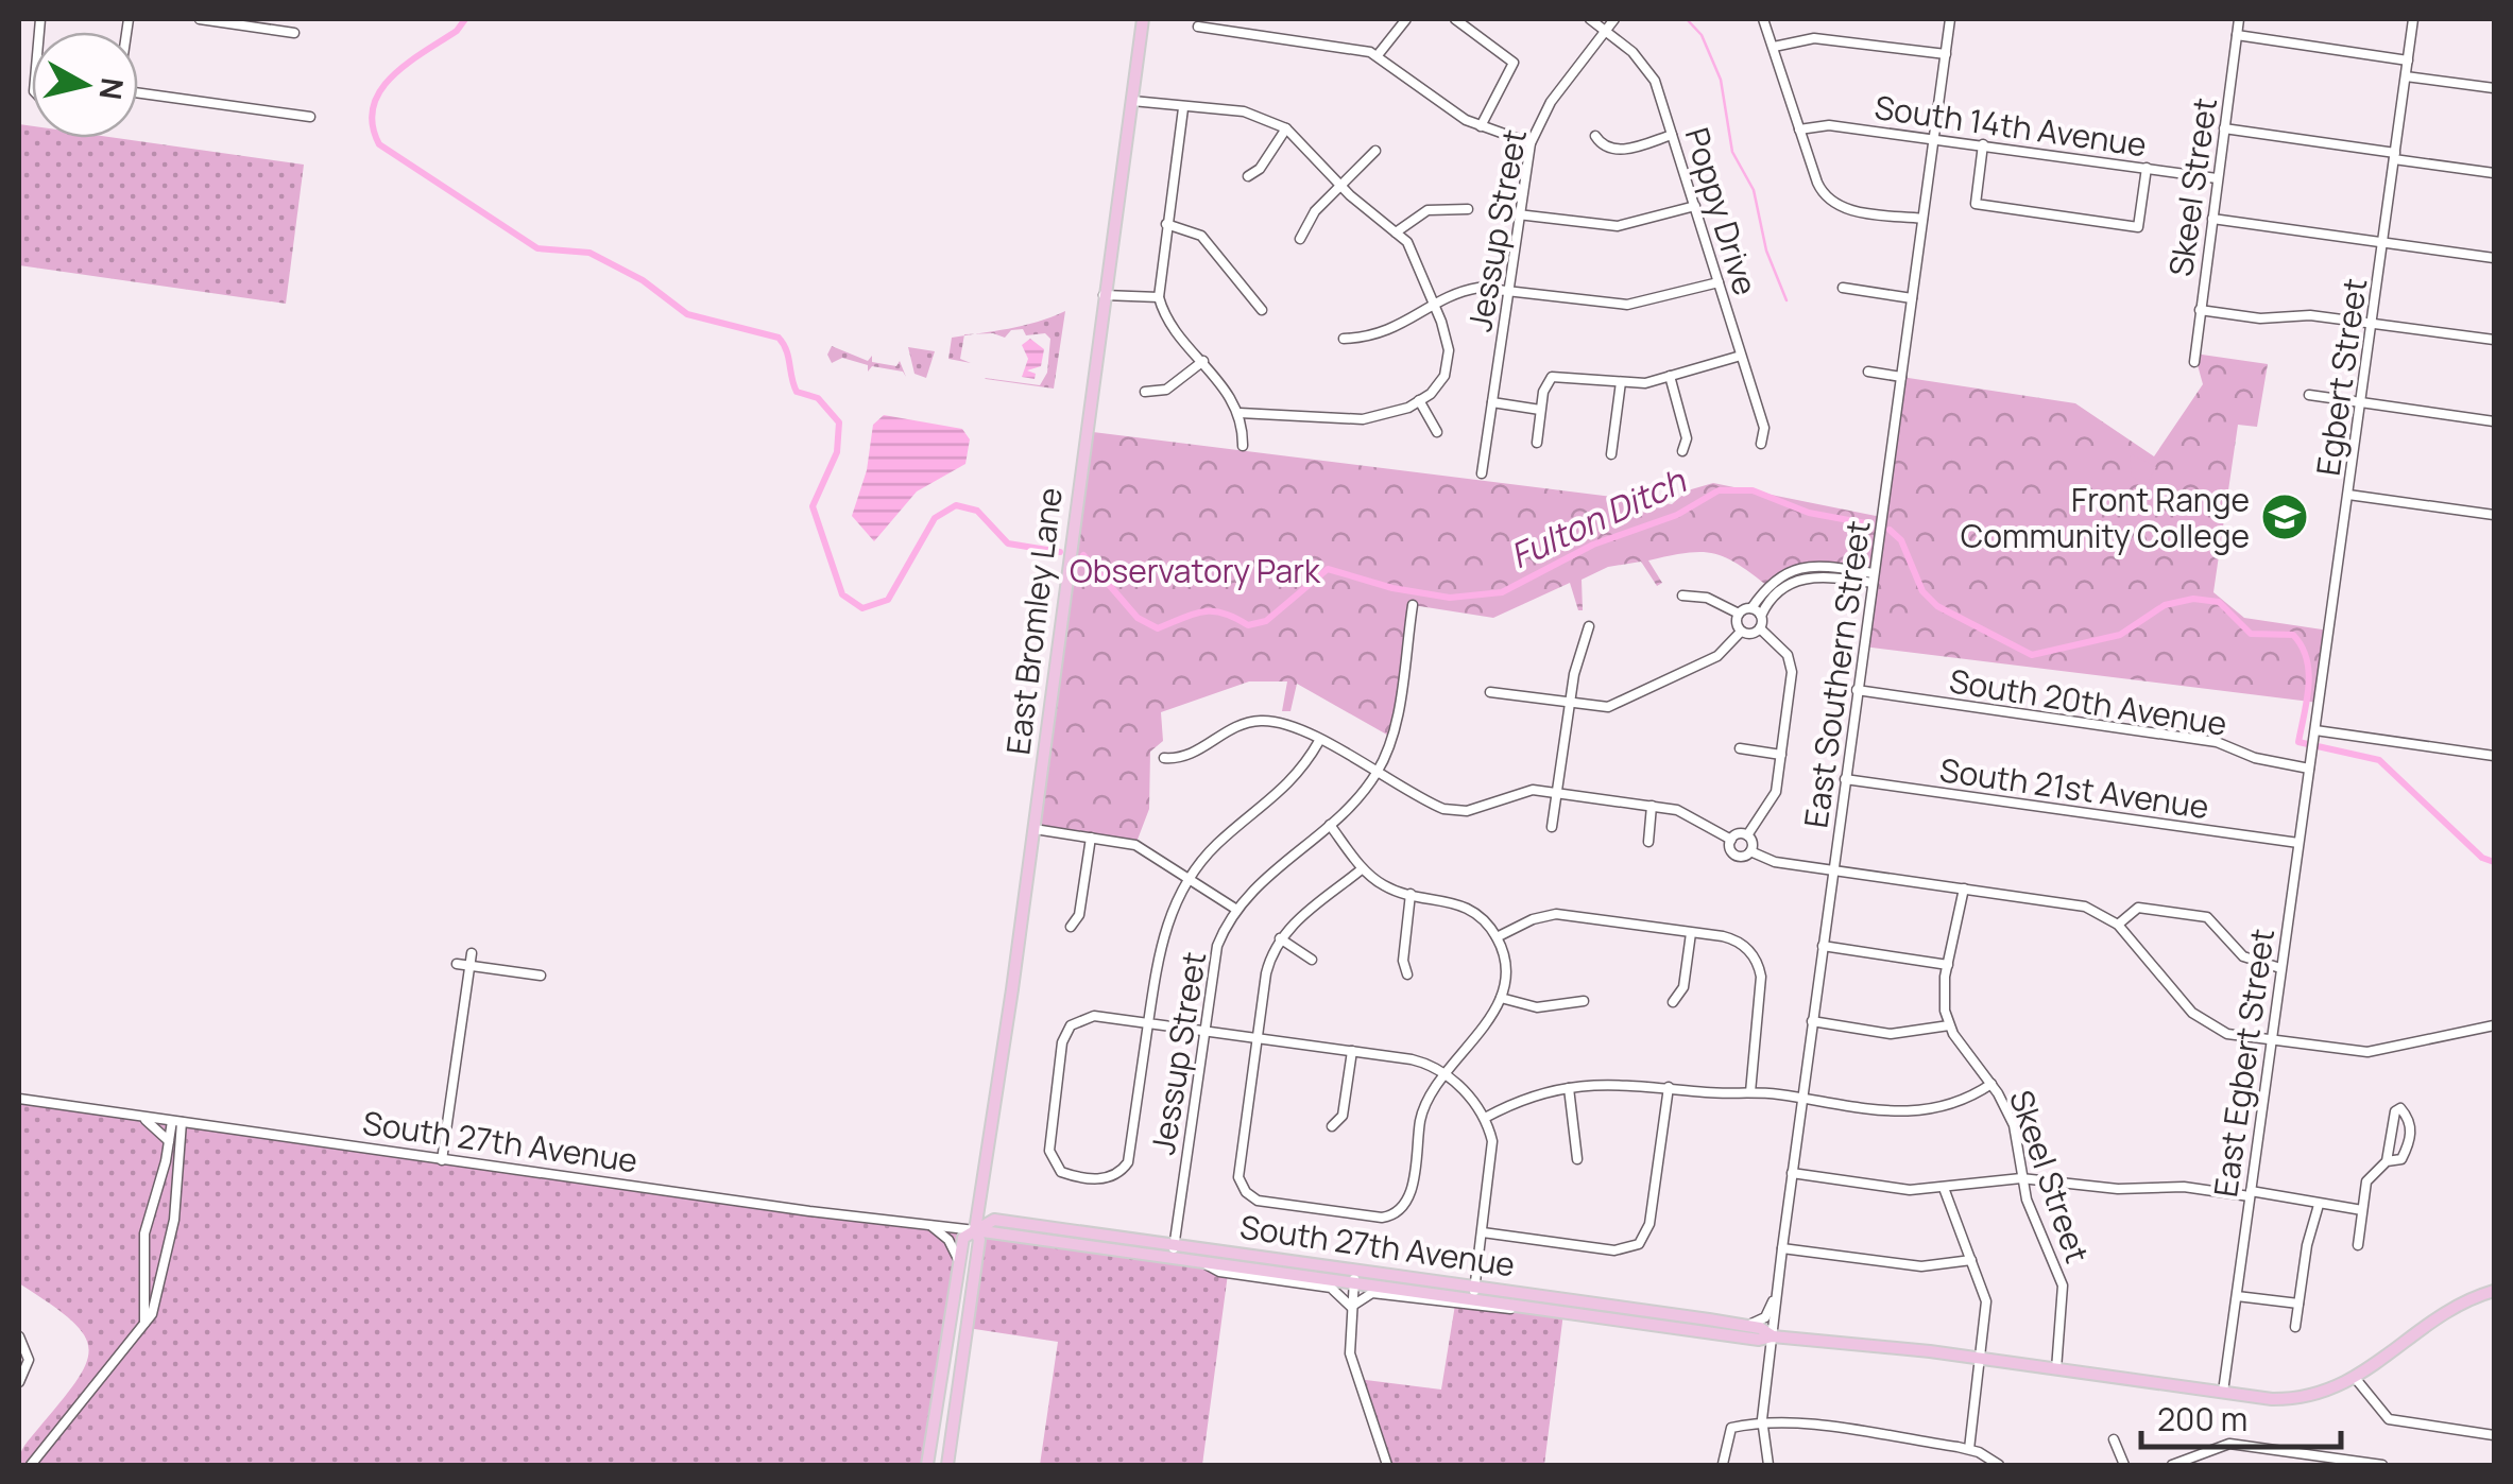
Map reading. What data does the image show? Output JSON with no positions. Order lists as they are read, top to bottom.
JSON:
{
  "streets": {
    "main road": ["East Bromley Lane", "South 27th Avenue"],
    "street": [
      "South 14th Avenue",
      "Skeel Street",
      "Poppy Drive",
      "Jessup Street",
      "Egbert Street",
      "East Southern Street",
      "South 20th Avenue",
      "South 21st Avenue",
      "East Egbert Street"
    ]
  },
  "crossings": [
    ["South 14th Avenue", "Skeel Street"],
    ["South 14th Avenue", "East Southern Street"],
    ["Skeel Street", "South 27th Avenue"],
    ["Poppy Drive", "Jessup Street"],
    ["Jessup Street", "South 27th Avenue"],
    ["Egbert Street", "East Egbert Street"],
    ["East Bromley Lane", "South 27th Avenue"],
    ["East Southern Street", "South 20th Avenue"],
    ["East Southern Street", "South 21st Avenue"],
    ["East Southern Street", "South 27th Avenue"],
    ["South 20th Avenue", "East Egbert Street"],
    ["South 21st Avenue", "East Egbert Street"],
    ["East Egbert Street", "South 27th Avenue"]
  ],
  "water": ["Fulton Ditch"],
  "parks": ["Observatory Park"],
  "places": {
    "school or university": ["Front Range Community College"]
  },
  "scale_bar": "200 m",
  "north": "right"
}
